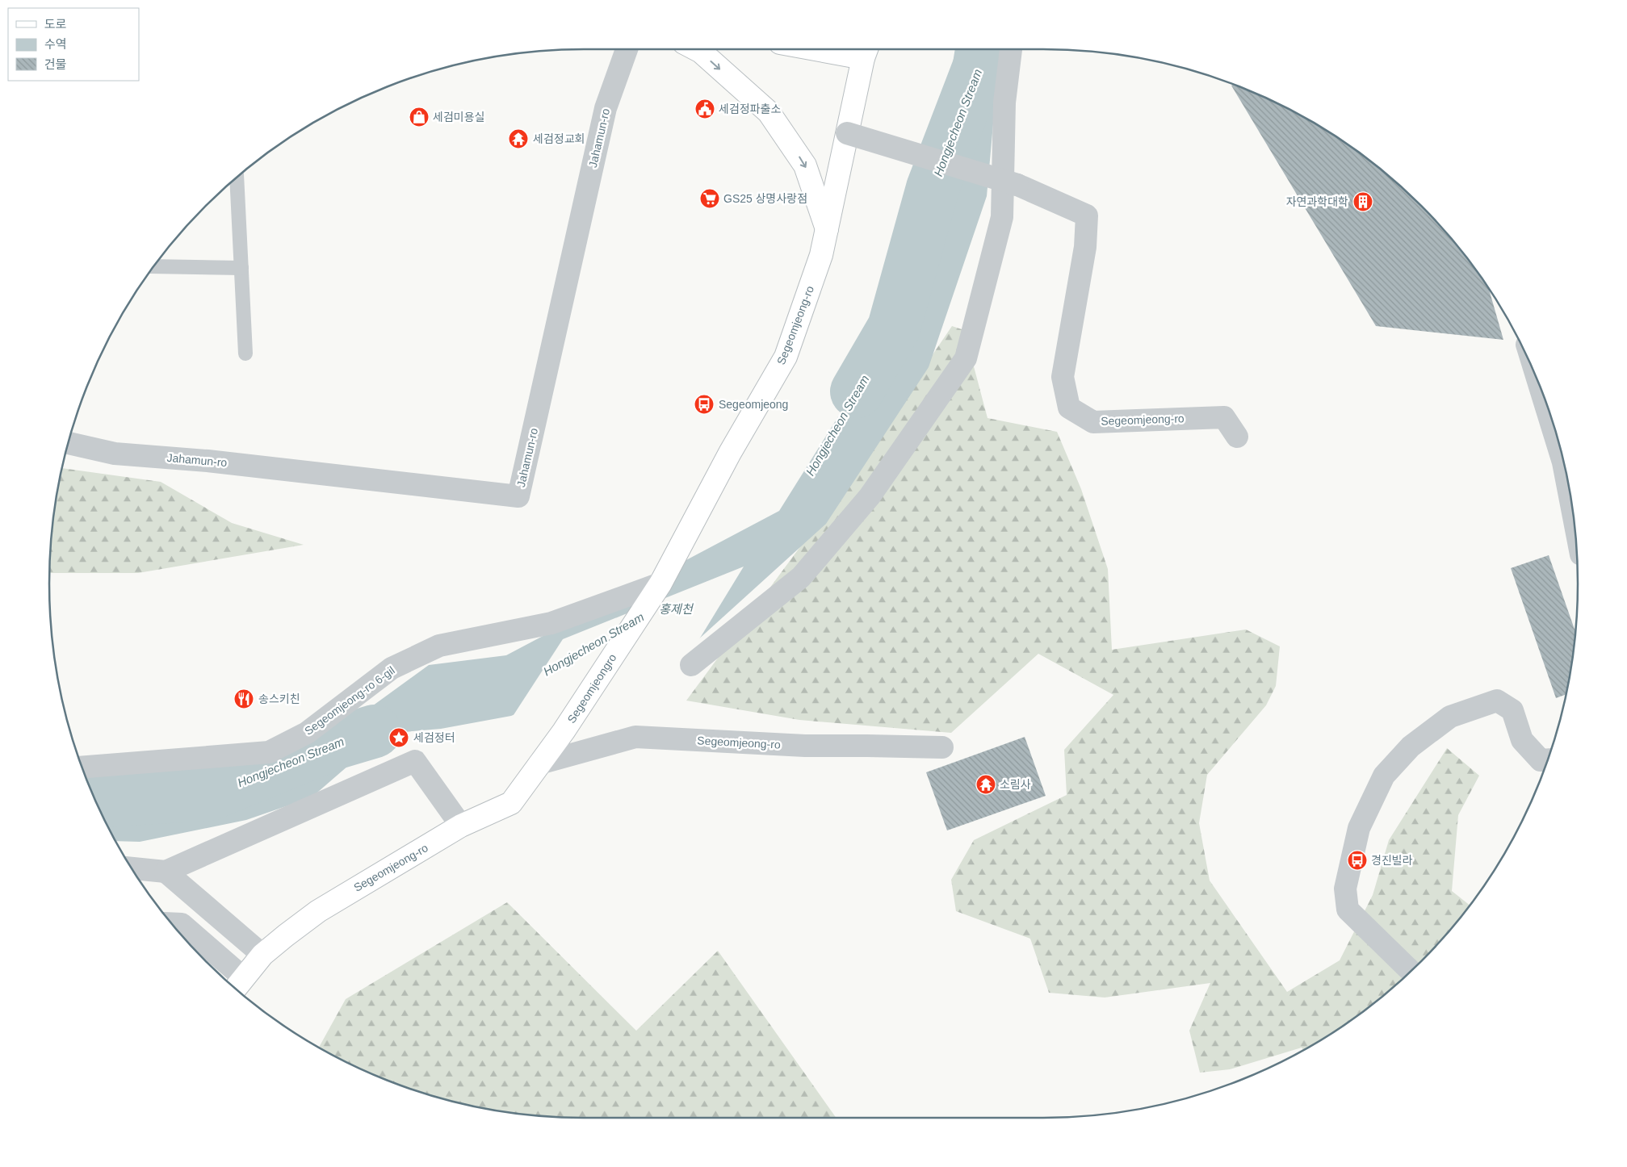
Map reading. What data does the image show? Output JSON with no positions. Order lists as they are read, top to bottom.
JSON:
{
  "streets": {
    "main road": ["Segeomjeong-ro", "Segeomjeongro"],
    "street": ["Jahamun-ro", "Segeomjeong-ro 6-gil"]
  },
  "crossings": [
    ["Segeomjeong-ro", "Segeomjeongro"],
    ["Segeomjeong-ro", "Segeomjeong-ro 6-gil"]
  ],
  "water": ["Hongjecheon Stream", "홍제천"],
  "places": {
    "public building": ["세검정파출소"],
    "shop": ["세검미용실"],
    "temple": ["세검정교회", "소림사"],
    "supermarket": ["GS25 상명사랑점"],
    "building": ["자연과학대학"],
    "bus stop": ["Segeomjeong", "경진빌라"],
    "restaurant": ["송스키친"],
    "place": ["세검정터"]
  },
  "legend": ["도로", "수역", "건물"]
}
